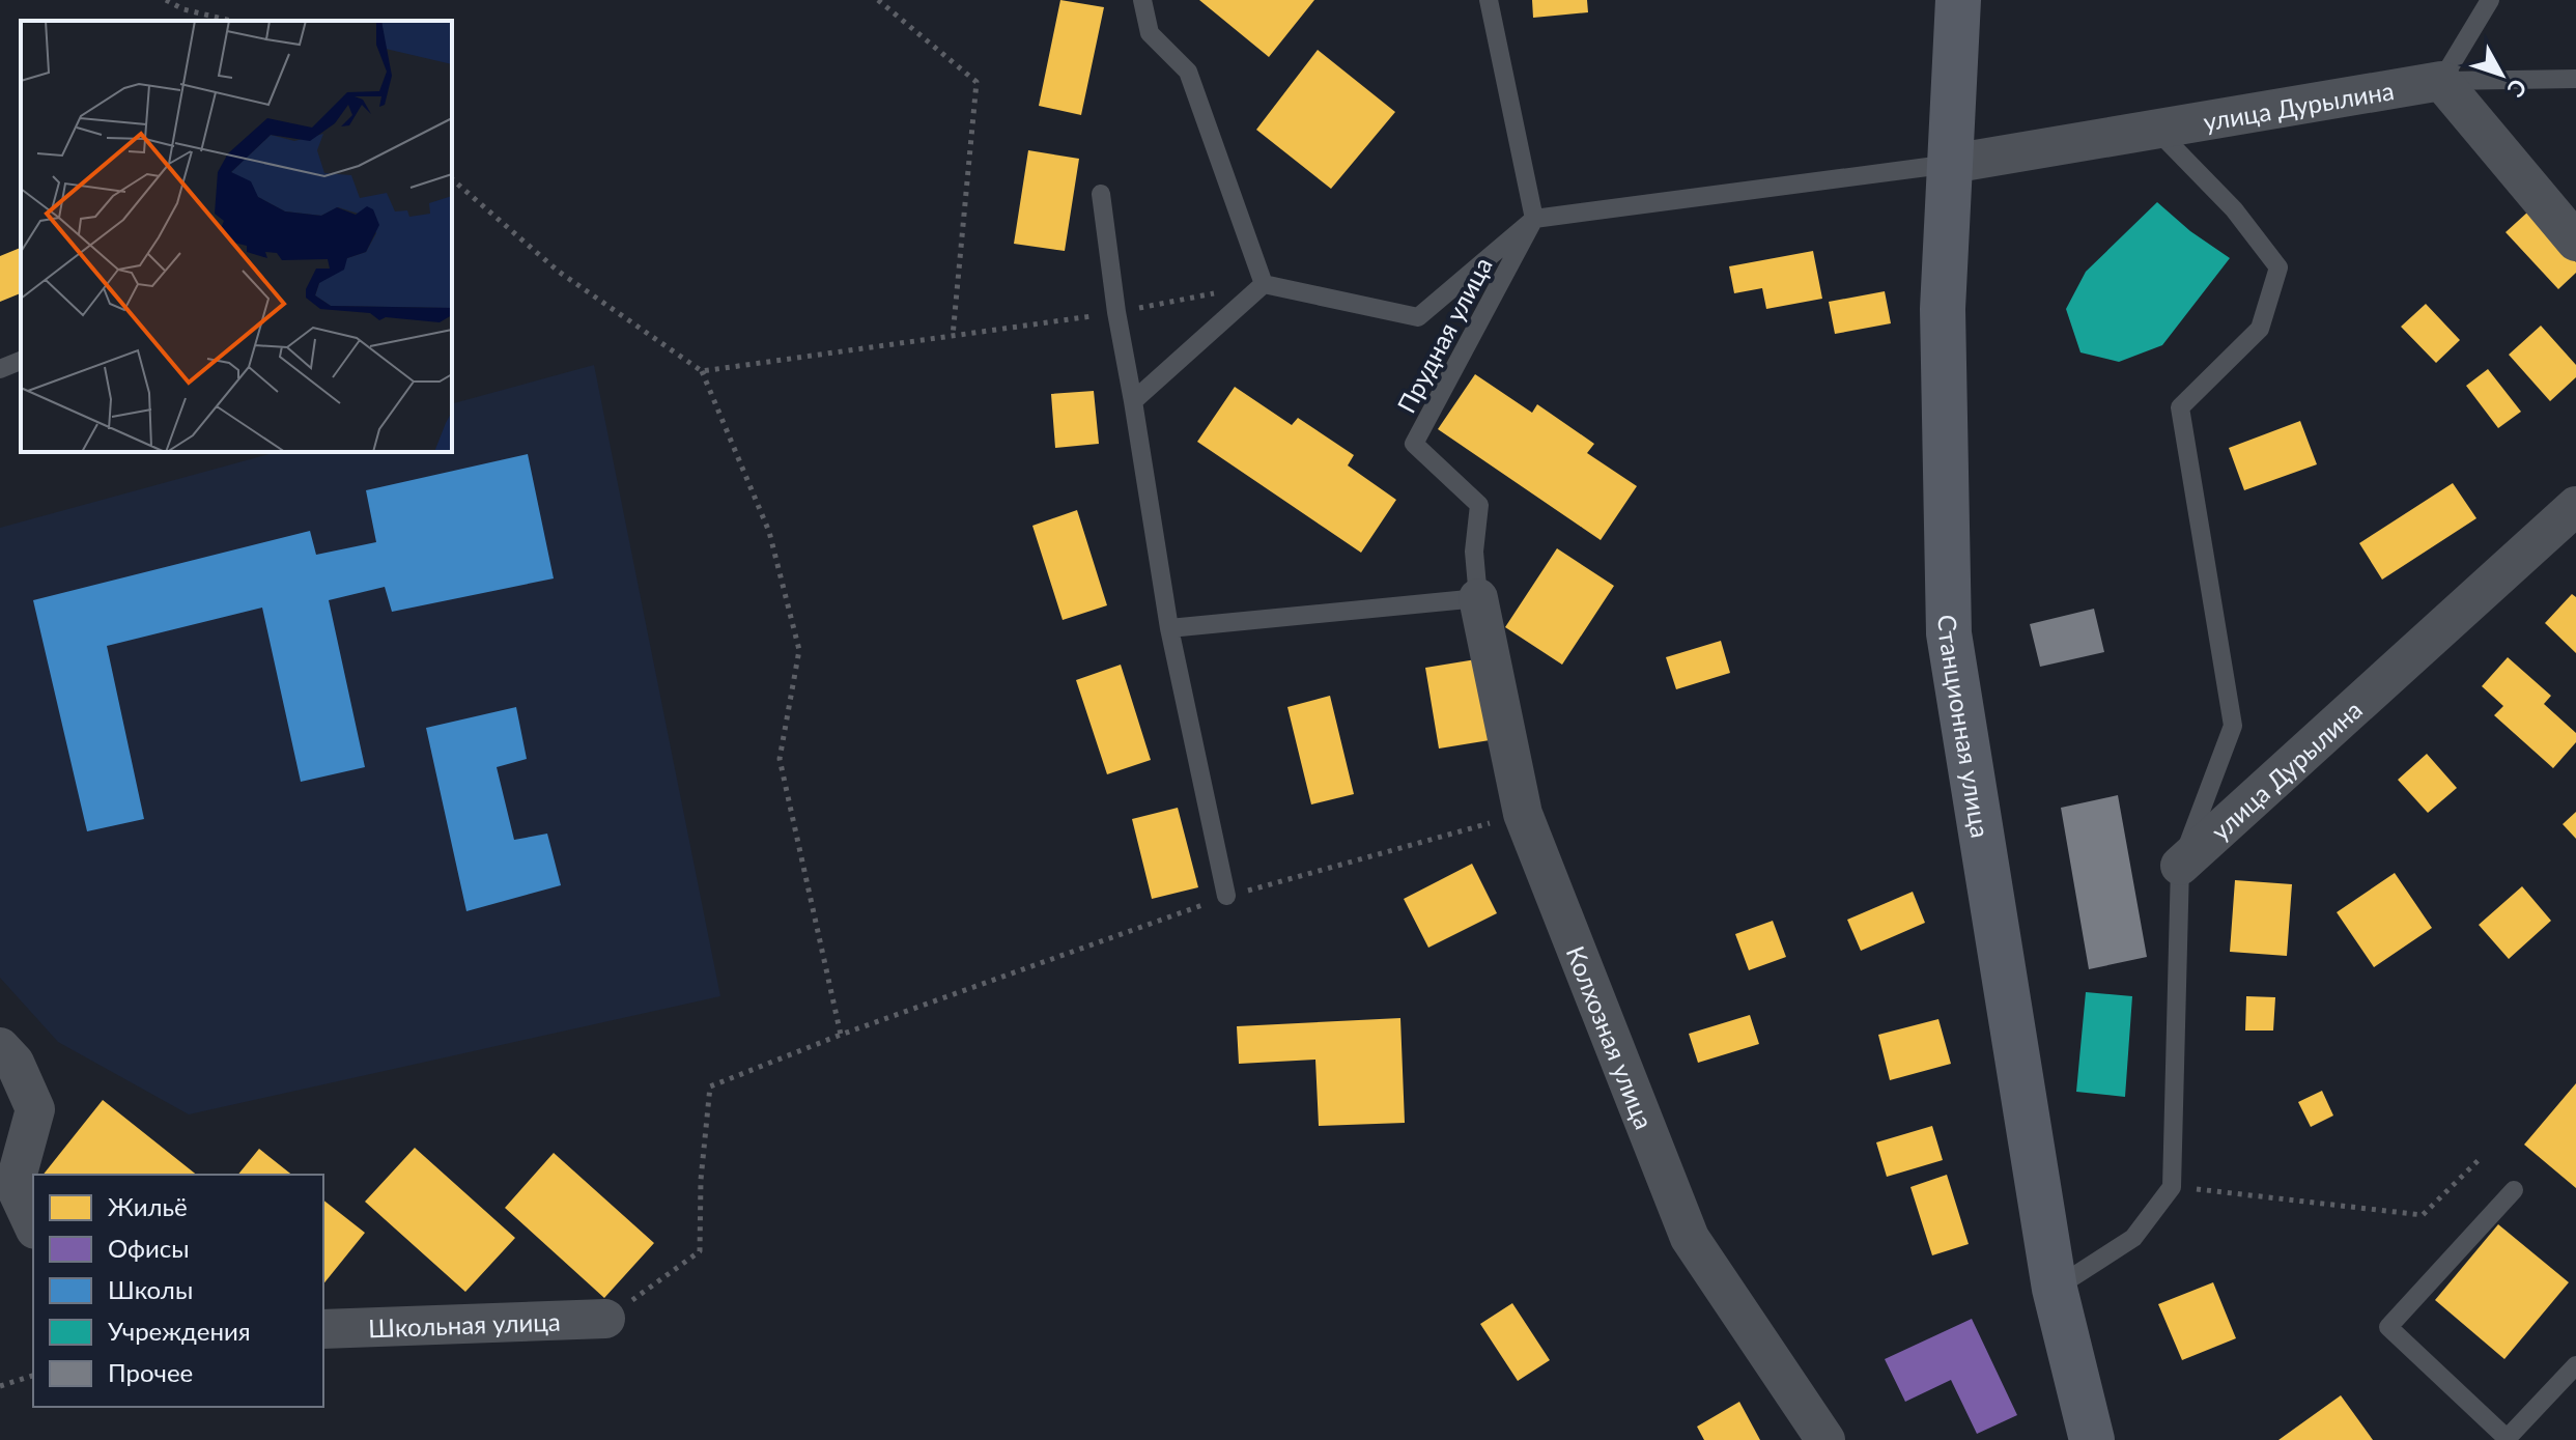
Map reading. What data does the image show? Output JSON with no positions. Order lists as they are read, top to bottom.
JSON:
{
  "streets": {
    "main road": ["Станционная улица"],
    "street": ["улица Дурылина", "Колхозная улица", "Школьная улица"],
    "lane": ["Прудная улица"]
  },
  "crossings": [
    ["улица Дурылина", "Станционная улица"],
    ["Прудная улица", "Колхозная улица"]
  ],
  "legend": [
    "Жильё",
    "Офисы",
    "Школы",
    "Учреждения",
    "Прочее"
  ],
  "north": "bottom right"
}
